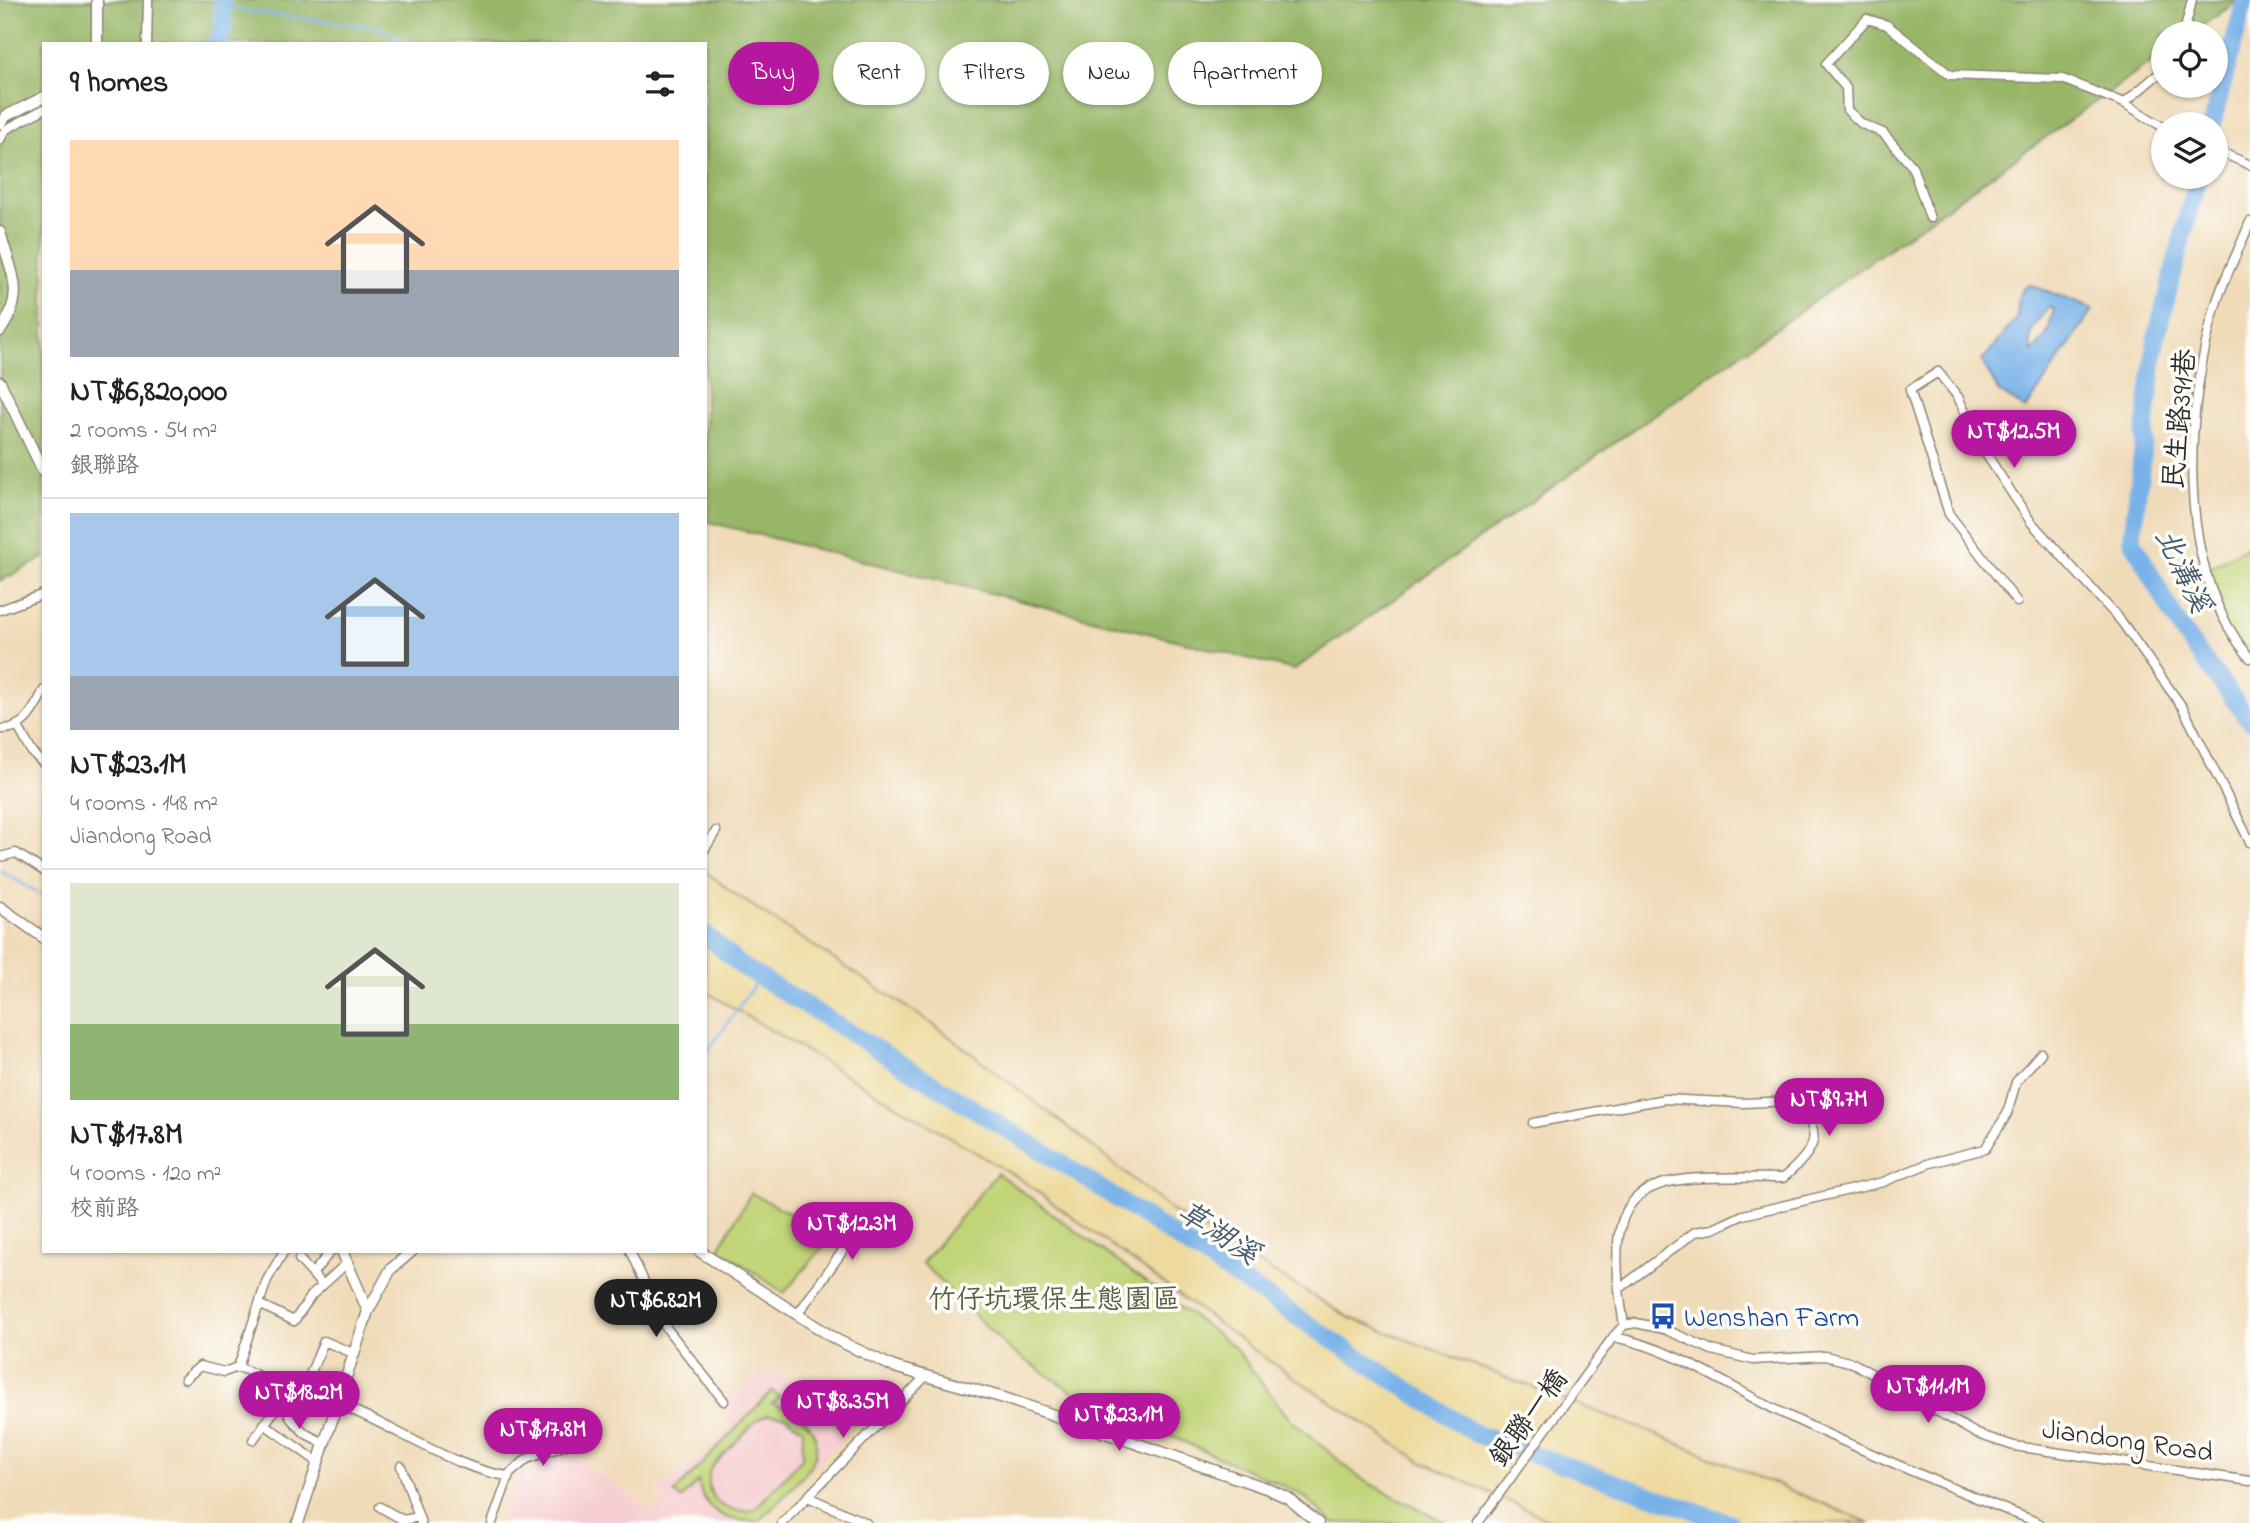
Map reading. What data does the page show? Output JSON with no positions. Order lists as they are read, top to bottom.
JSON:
{
  "streets": {
    "street": ["民生路391巷", "銀聯一橋", "Jiandong Road"]
  },
  "water": ["北溝溪", "草湖溪"],
  "parks": ["竹仔坑環保生態園區"],
  "places": {
    "bus stop": ["Wenshan Farm"]
  },
  "page": {
    "chip": [
      "Buy",
      "Rent",
      "Filters",
      "New",
      "Apartment"
    ],
    "heading": "9 homes",
    "list": [
      {
        "name": "NT$6,820,000",
        "note": "2 rooms · 54 m² · 銀聯路"
      },
      {
        "name": "NT$23.1M",
        "note": "4 rooms · 148 m² · Jiandong Road"
      },
      {
        "name": "NT$17.8M",
        "note": "4 rooms · 120 m² · 校前路"
      }
    ],
    "price": [
      "NT$12.5M",
      "NT$9.7M",
      "NT$12.3M",
      "NT$6.82M",
      "NT$11.1M",
      "NT$18.2M",
      "NT$8.35M",
      "NT$23.1M",
      "NT$17.8M"
    ]
  }
}
